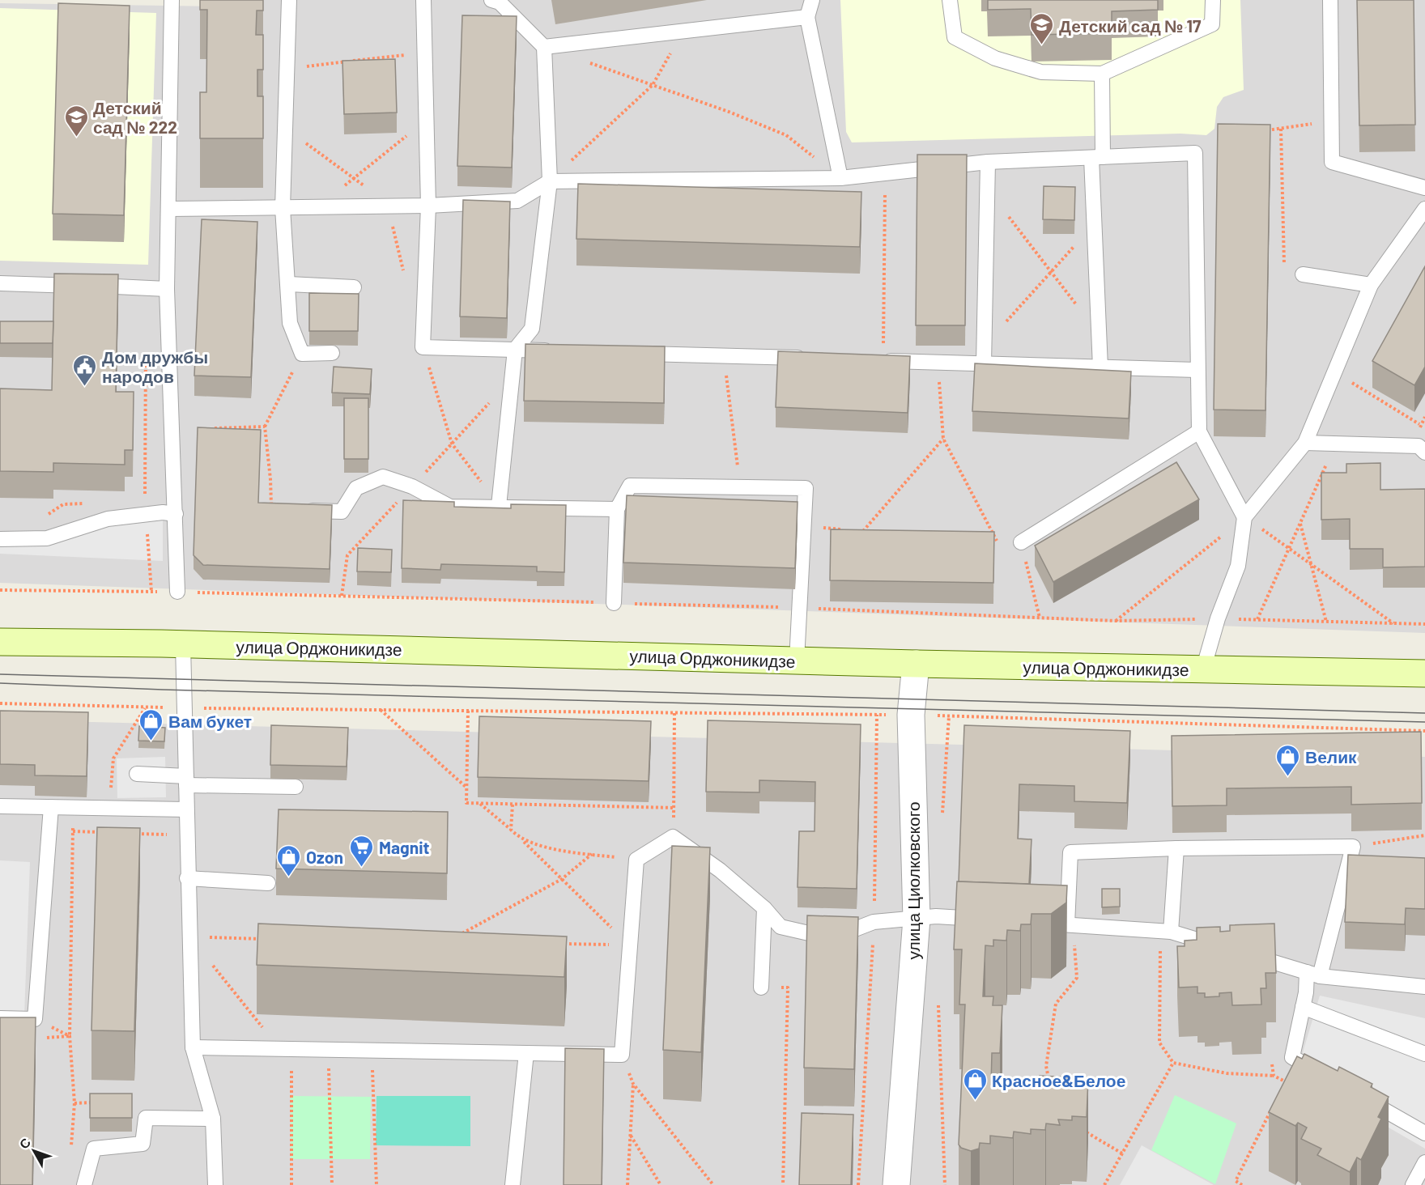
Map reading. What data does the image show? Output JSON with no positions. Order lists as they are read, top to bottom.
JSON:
{
  "streets": {
    "main road": ["улица Орджоникидзе"],
    "street": ["улица Циолковского"]
  },
  "crossings": [
    ["улица Орджоникидзе", "улица Циолковского"]
  ],
  "places": {
    "school or university": ["Детский сад № 17", "Детский сад № 222"],
    "public building": ["Дом дружбы народов"],
    "shop": [
      "Вам букет",
      "Велик",
      "Ozon",
      "Красное&Белое"
    ],
    "supermarket": ["Magnit"]
  },
  "north": "top left"
}
